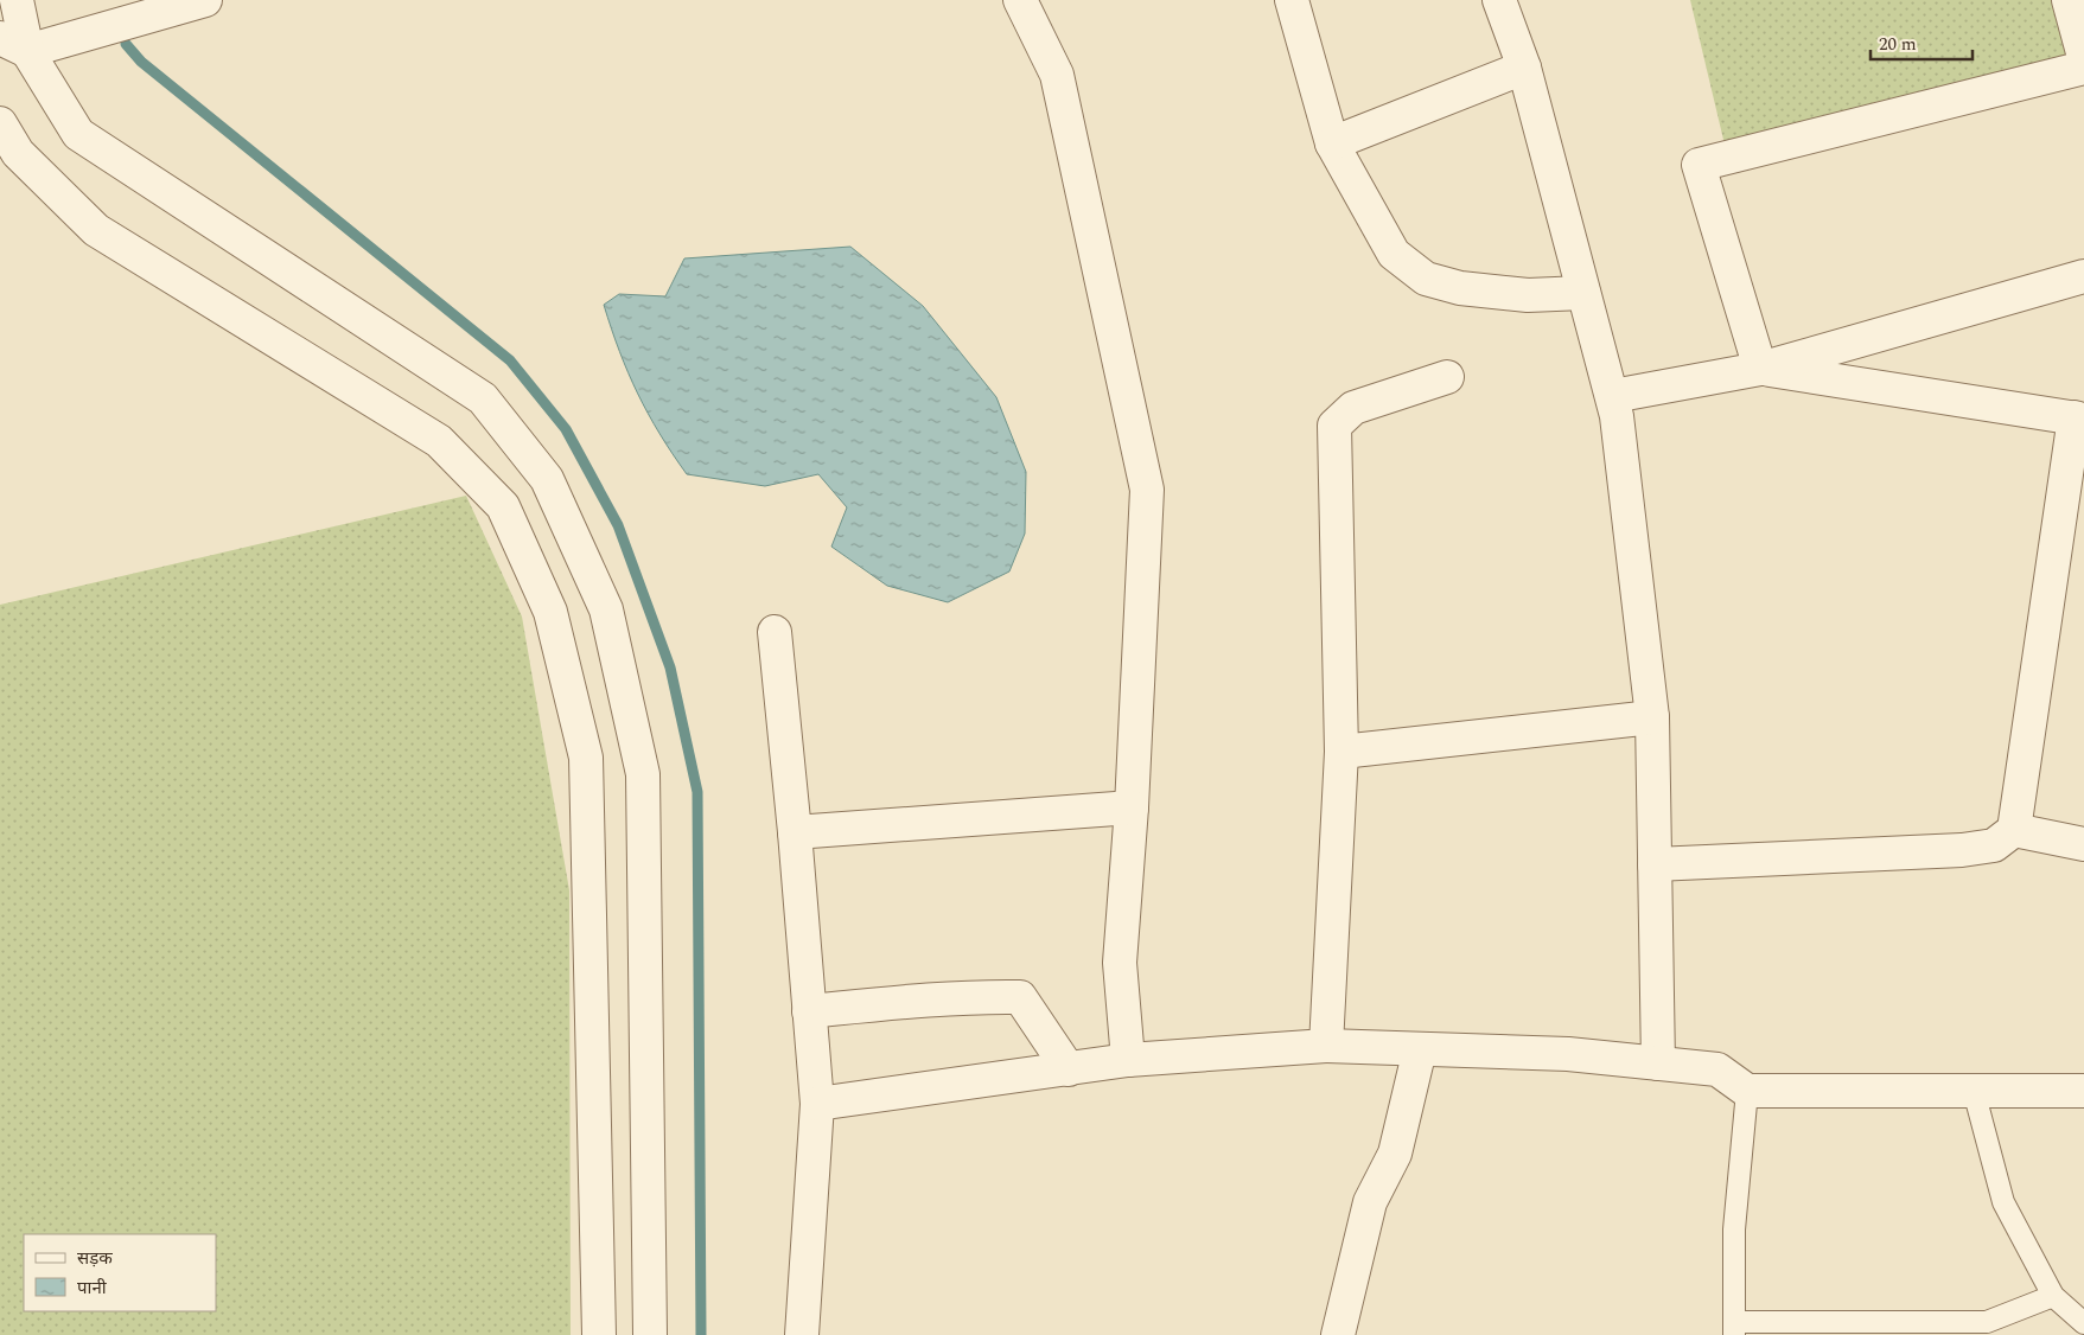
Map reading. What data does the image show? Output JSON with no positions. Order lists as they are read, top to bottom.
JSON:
{
  "legend": ["सड़क", "पानी"],
  "scale_bar": "20 m"
}
